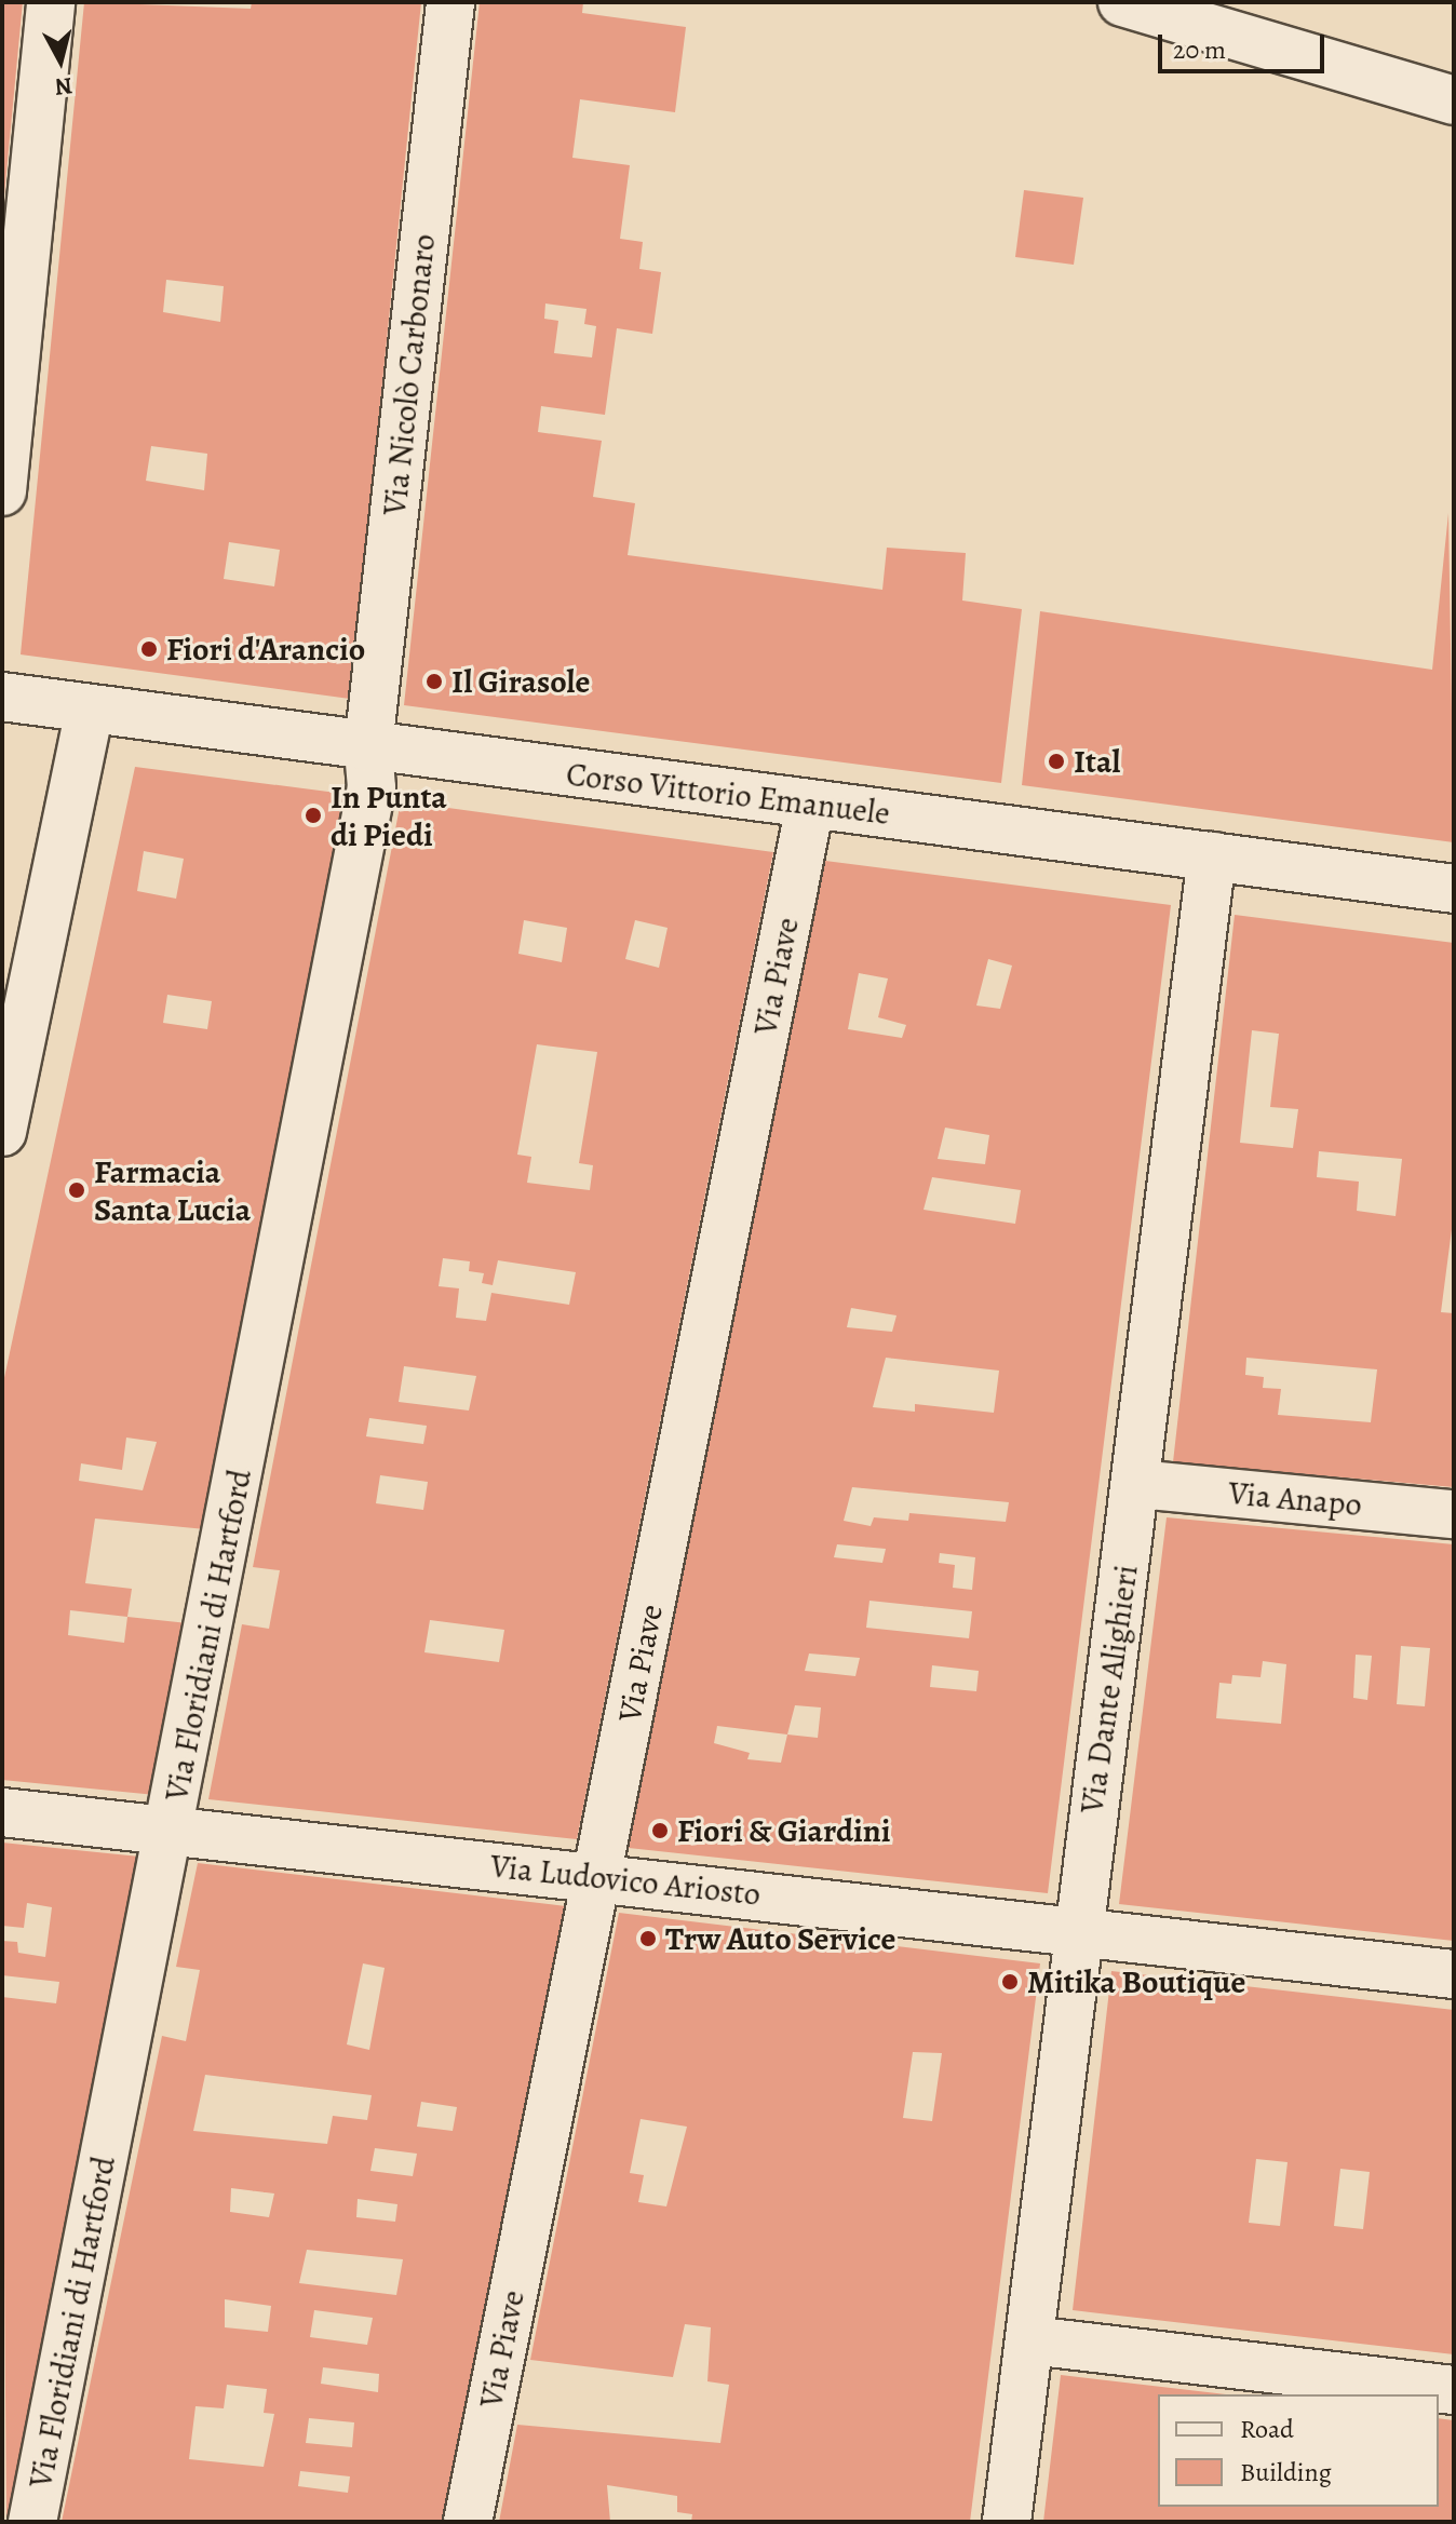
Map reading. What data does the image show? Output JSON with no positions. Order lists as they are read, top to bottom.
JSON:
{
  "streets": {
    "street": [
      "Via Nicolò Carbonaro",
      "Corso Vittorio Emanuele",
      "Via Piave",
      "Via Anapo",
      "Via Floridiani di Hartford",
      "Via Dante Alighieri",
      "Via Ludovico Ariosto"
    ]
  },
  "crossings": [
    ["Via Nicolò Carbonaro", "Corso Vittorio Emanuele"],
    ["Via Nicolò Carbonaro", "Via Floridiani di Hartford"],
    ["Corso Vittorio Emanuele", "Via Piave"],
    ["Corso Vittorio Emanuele", "Via Floridiani di Hartford"],
    ["Corso Vittorio Emanuele", "Via Dante Alighieri"],
    ["Via Piave", "Via Ludovico Ariosto"],
    ["Via Anapo", "Via Dante Alighieri"],
    ["Via Floridiani di Hartford", "Via Ludovico Ariosto"],
    ["Via Dante Alighieri", "Via Ludovico Ariosto"]
  ],
  "places": [
    "Fiori d'Arancio",
    "Il Girasole",
    "Ital",
    "In Punta di Piedi",
    "Farmacia Santa Lucia",
    "Fiori & Giardini",
    "Trw Auto Service",
    "Mitika Boutique"
  ],
  "legend": ["Road", "Building"],
  "scale_bar": "20 m",
  "north": "bottom"
}
